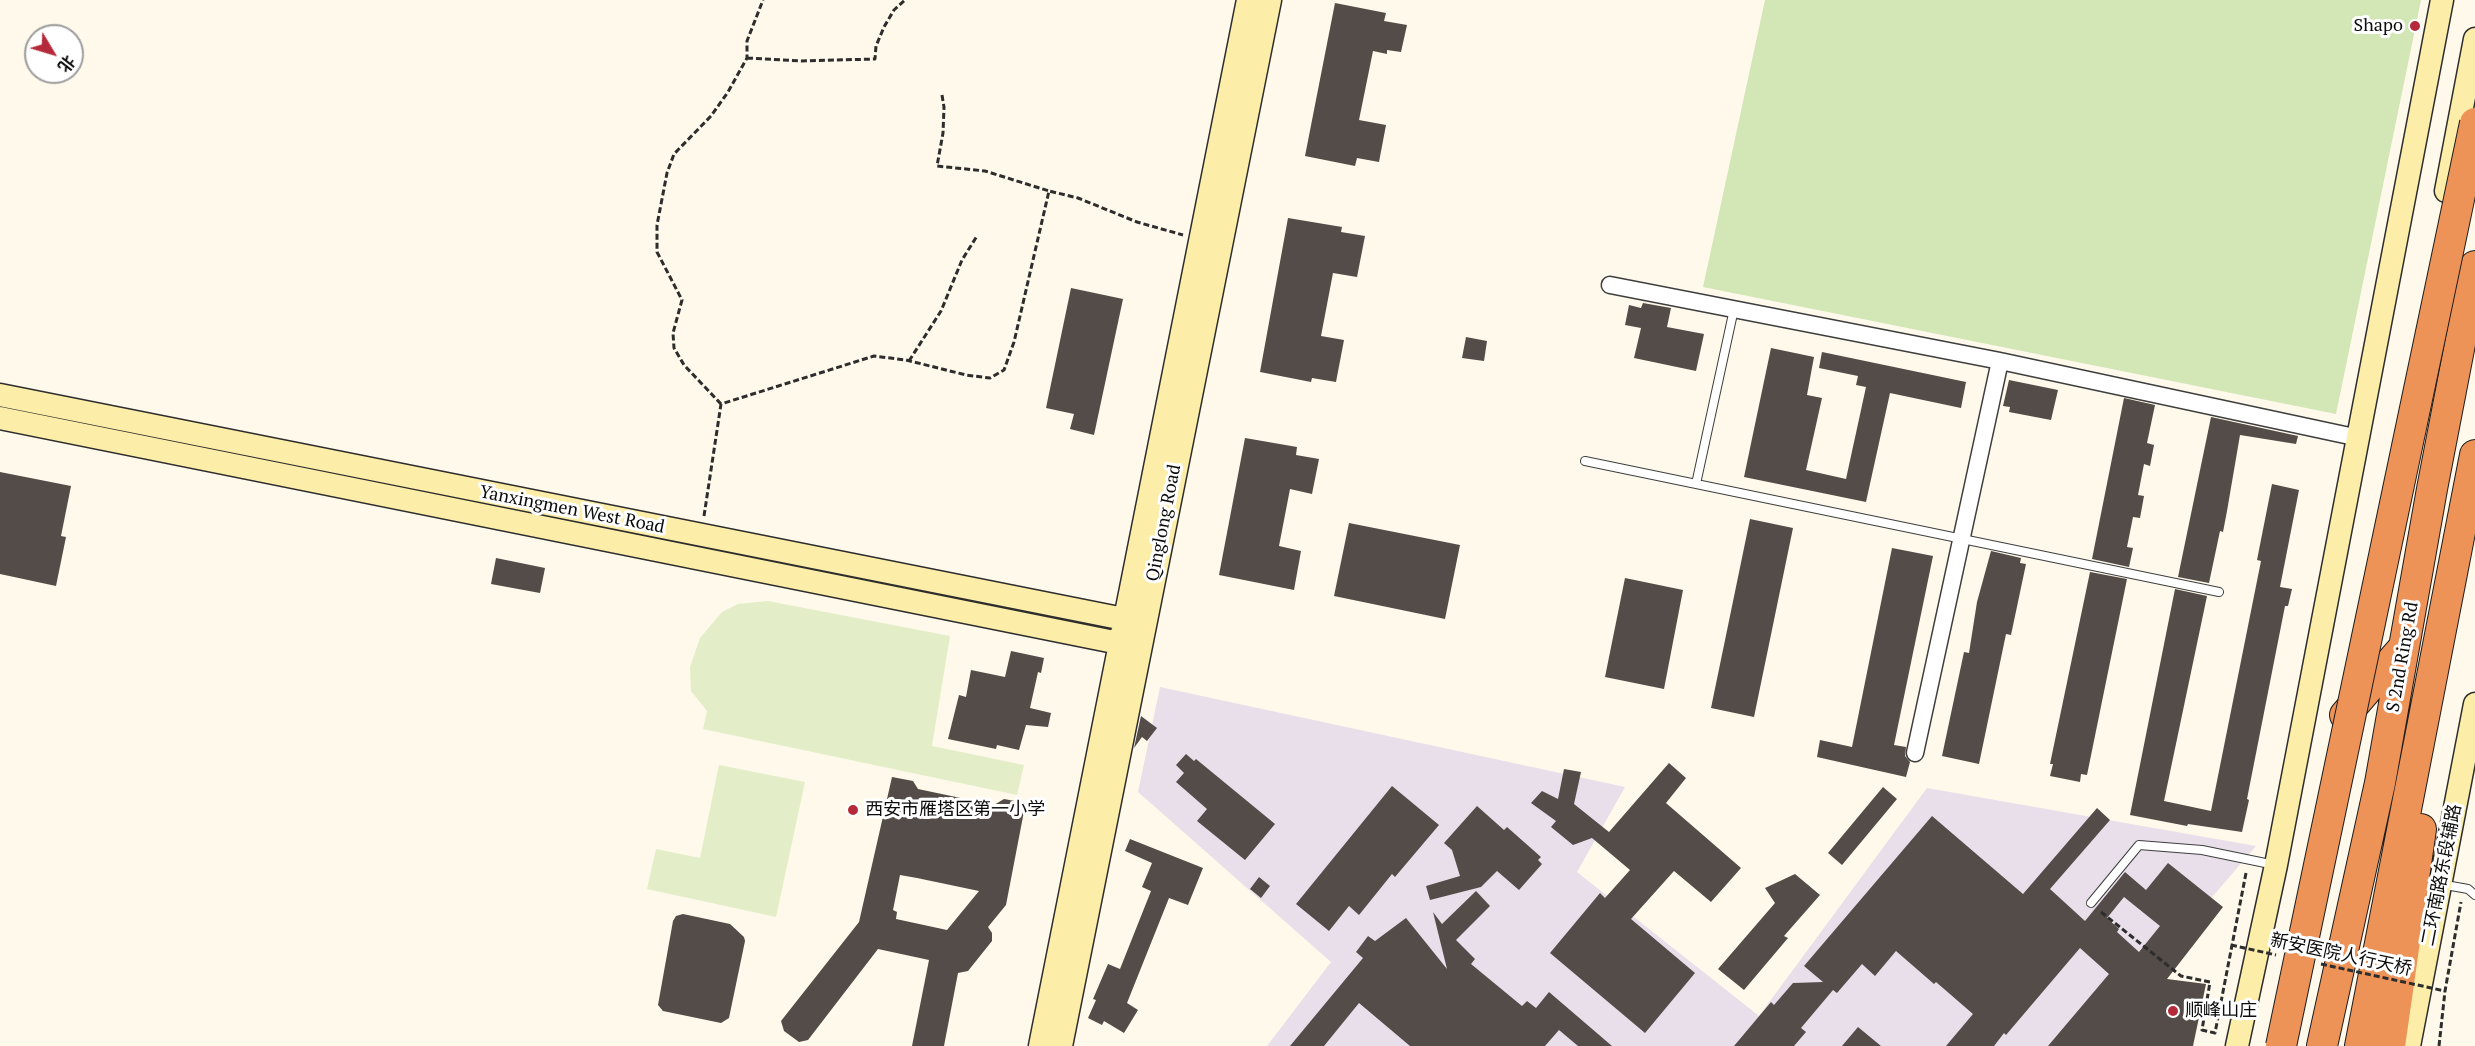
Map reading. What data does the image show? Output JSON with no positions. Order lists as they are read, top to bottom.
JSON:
{
  "streets": {
    "highway": ["S 2nd Ring Rd"],
    "street": ["Yanxingmen West Road", "Qinglong Road", "二环南路东段辅路"],
    "path": ["新安医院人行天桥"]
  },
  "crossings": [
    ["Yanxingmen West Road", "Qinglong Road"]
  ],
  "places": ["Shapo", "西安市雁塔区第一小学", "顺峰山庄"],
  "north": "bottom right"
}
